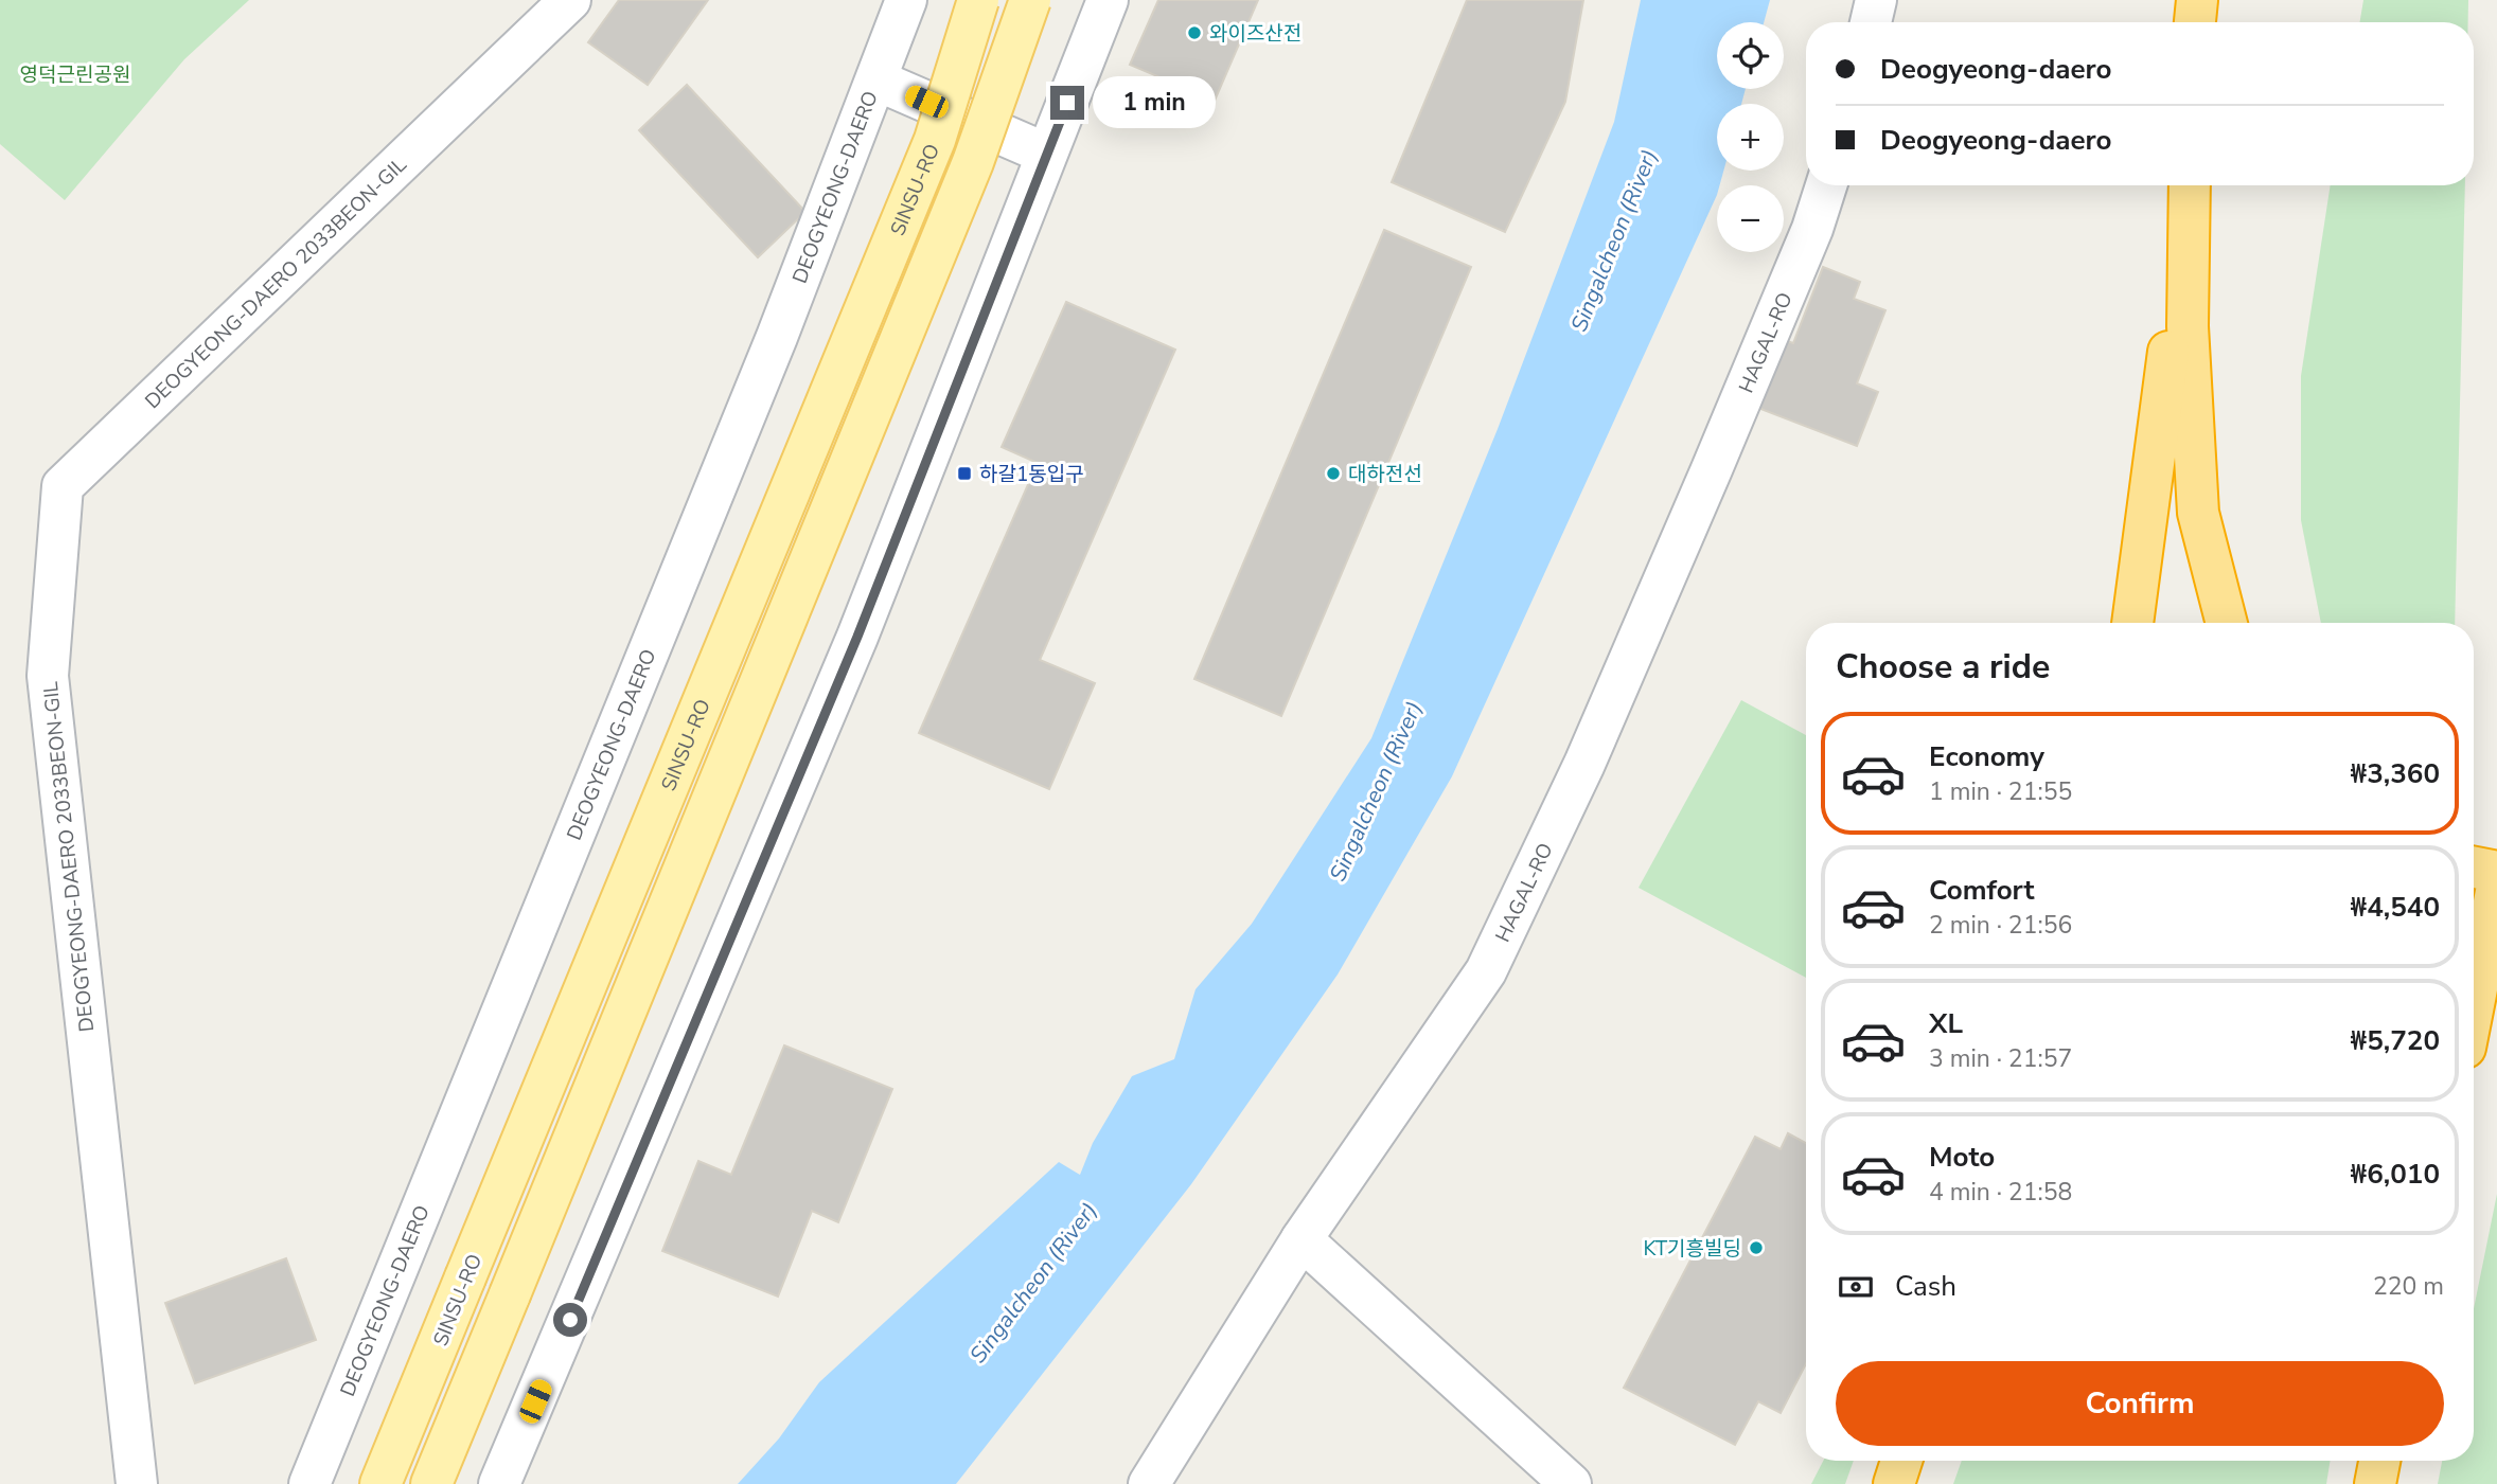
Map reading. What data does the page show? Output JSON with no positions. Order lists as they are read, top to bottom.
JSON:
{
  "streets": {
    "main road": ["SINSU-RO"],
    "street": ["DEOGYEONG-DAERO", "DEOGYEONG-DAERO 2033BEON-GIL", "HAGAL-RO"]
  },
  "water": ["Singalcheon (River)"],
  "parks": ["영덕근린공원"],
  "places": {
    "other": ["와이즈산전", "대하전선", "KT기흥빌딩"],
    "transit": ["하갈1동입구"]
  },
  "page": {
    "map_buttons": ["+", "−"],
    "banner": ["Deogyeong-daero", "Deogyeong-daero"],
    "bubble": "1 min",
    "heading": "Choose a ride",
    "list": [
      {
        "name": "Economy",
        "note": "1 min · 21:55",
        "value": "₩3,360"
      },
      {
        "name": "Comfort",
        "note": "2 min · 21:56",
        "value": "₩4,540"
      },
      {
        "name": "XL",
        "note": "3 min · 21:57",
        "value": "₩5,720"
      },
      {
        "name": "Moto",
        "note": "4 min · 21:58",
        "value": "₩6,010"
      }
    ],
    "pay": ["Cash", "220 m"],
    "buttons": "Confirm"
  }
}
